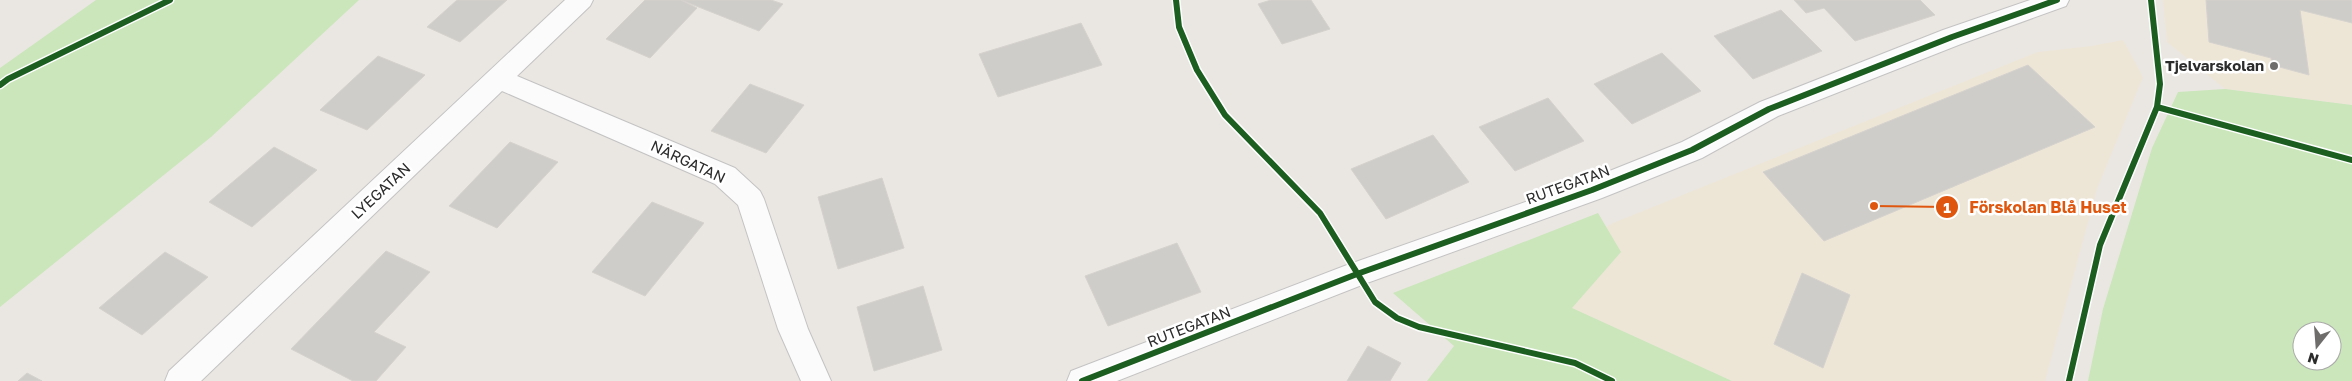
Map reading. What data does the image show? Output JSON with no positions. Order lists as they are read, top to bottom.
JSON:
{
  "streets": {
    "street": ["NÄRGATAN", "RUTEGATAN", "LYEGATAN"]
  },
  "crossings": [
    ["NÄRGATAN", "LYEGATAN"]
  ],
  "places": ["Tjelvarskolan", "Förskolan Blå Huset"],
  "north": "bottom"
}
